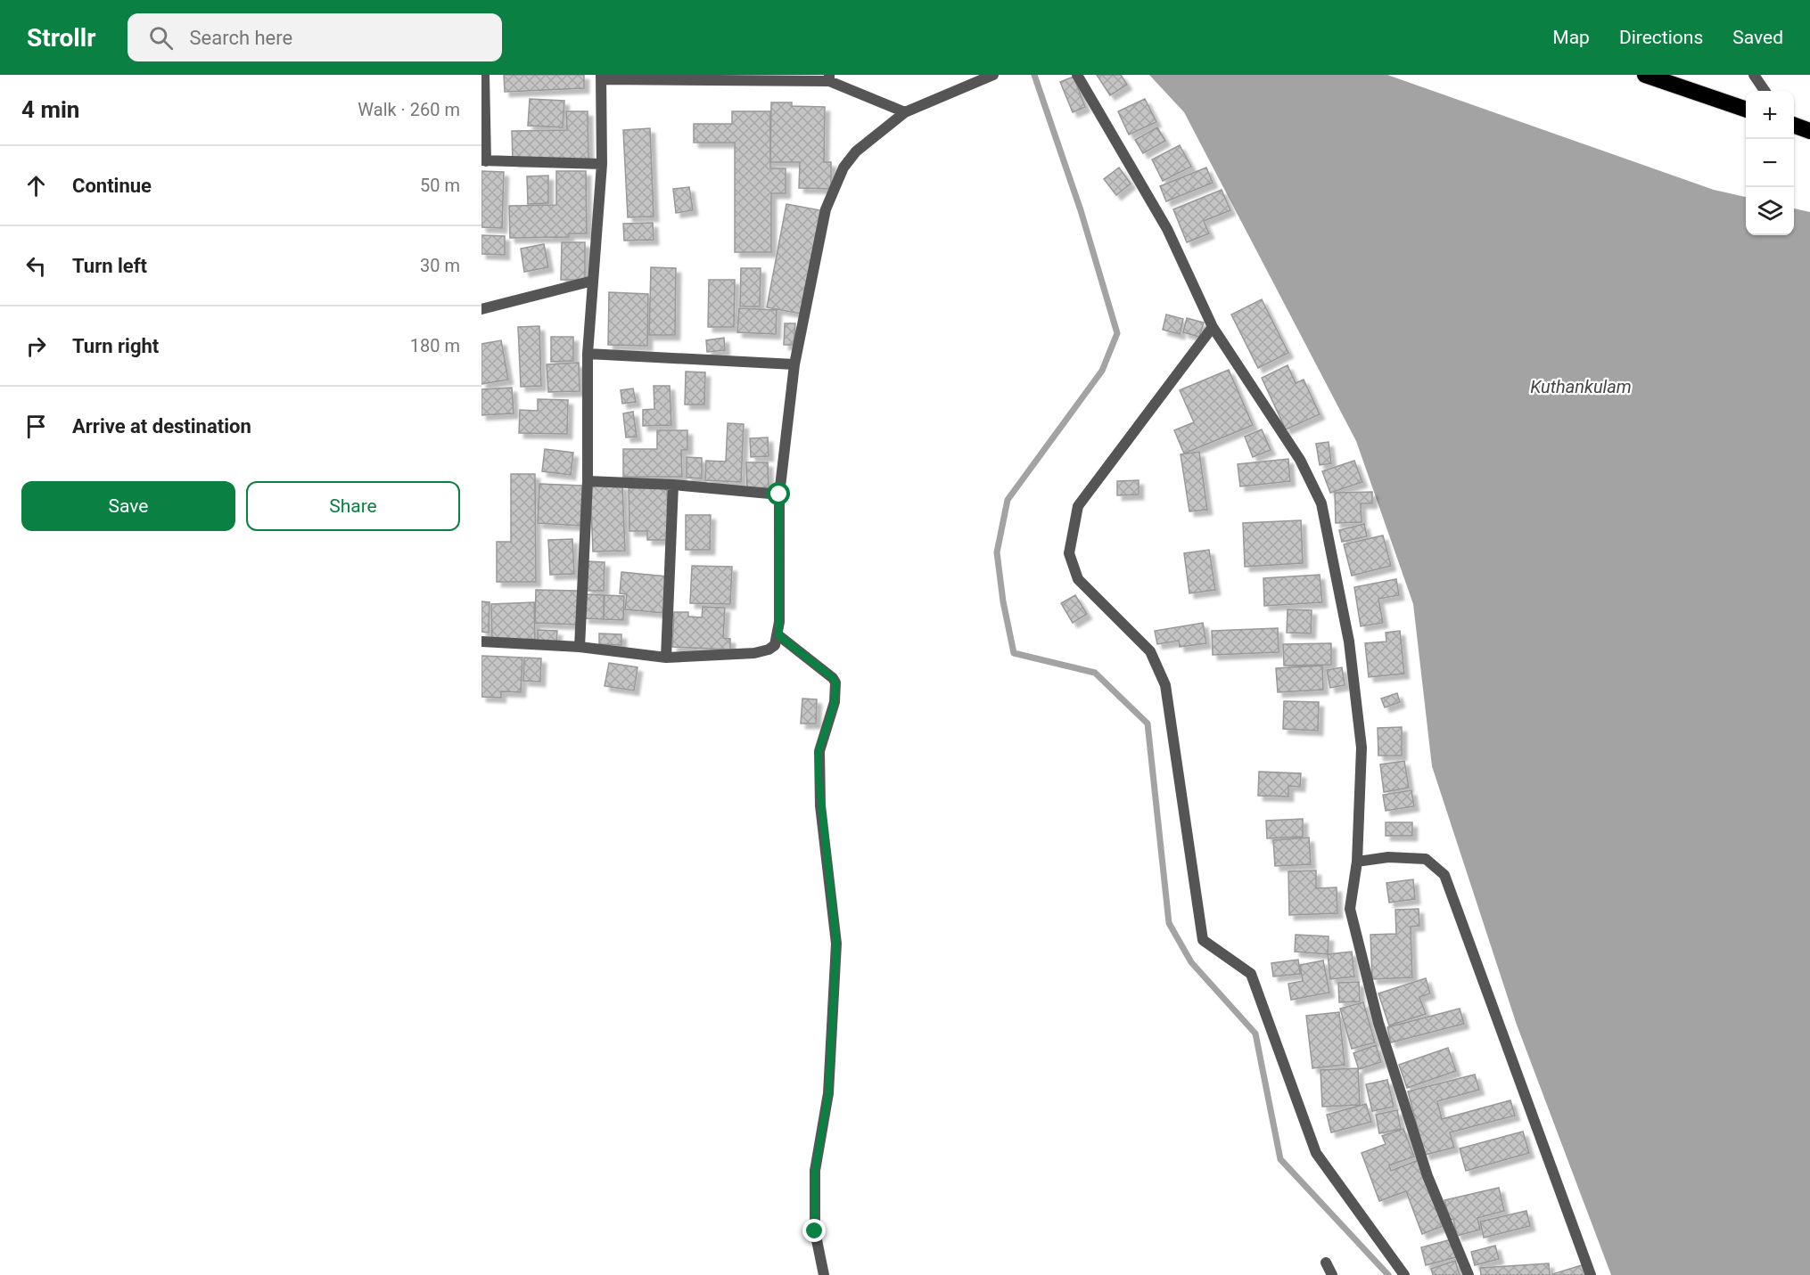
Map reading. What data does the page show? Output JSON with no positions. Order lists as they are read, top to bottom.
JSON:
{
  "water": ["Kuthankulam"],
  "page": {
    "header": "Strollr",
    "search": "Search here",
    "nav": ["Map", "Directions", "Saved"],
    "heading": ["4 min", "Walk · 260 m"],
    "map_buttons": ["+", "−"],
    "list": [
      ["Continue", "50 m"],
      ["Turn left", "30 m"],
      ["Turn right", "180 m"],
      "Arrive at destination"
    ],
    "buttons": ["Save", "Share"]
  }
}
